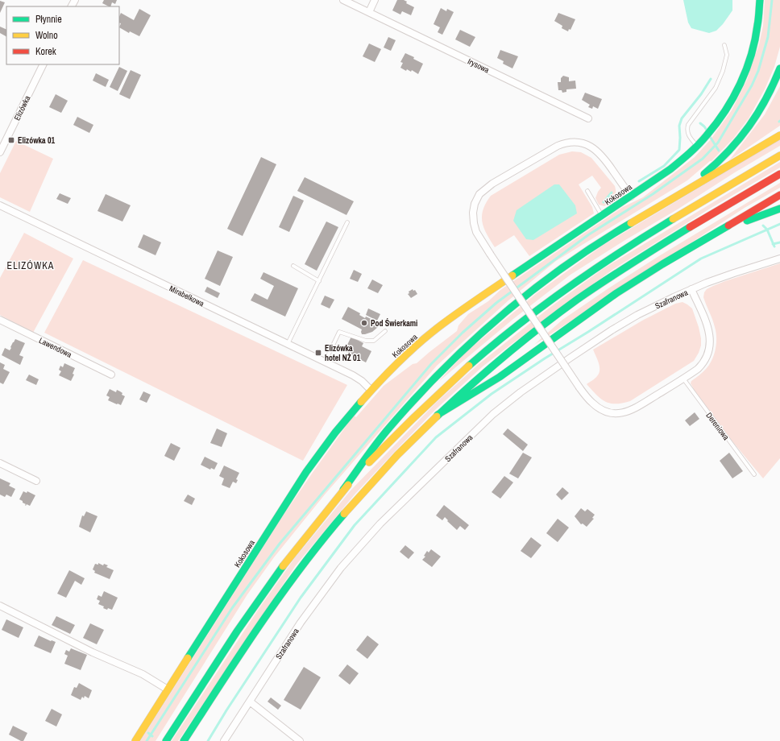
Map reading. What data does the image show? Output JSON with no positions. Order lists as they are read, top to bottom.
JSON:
{
  "streets": {
    "main road": ["Kokosowa"],
    "street": [
      "Irysowa",
      "Elizówka",
      "Mirabelkowa",
      "Szafranowa",
      "Lawendowa"
    ],
    "lane": ["Dereniowa"]
  },
  "crossings": [
    ["Kokosowa", "Mirabelkowa"]
  ],
  "districts": ["ELIZÓWKA"],
  "places": {
    "transit": ["Elizówka 01", "Elizówka hotel NŻ 01"],
    "other": ["Pod Świerkami"]
  },
  "legend": ["Płynnie", "Wolno", "Korek"]
}
